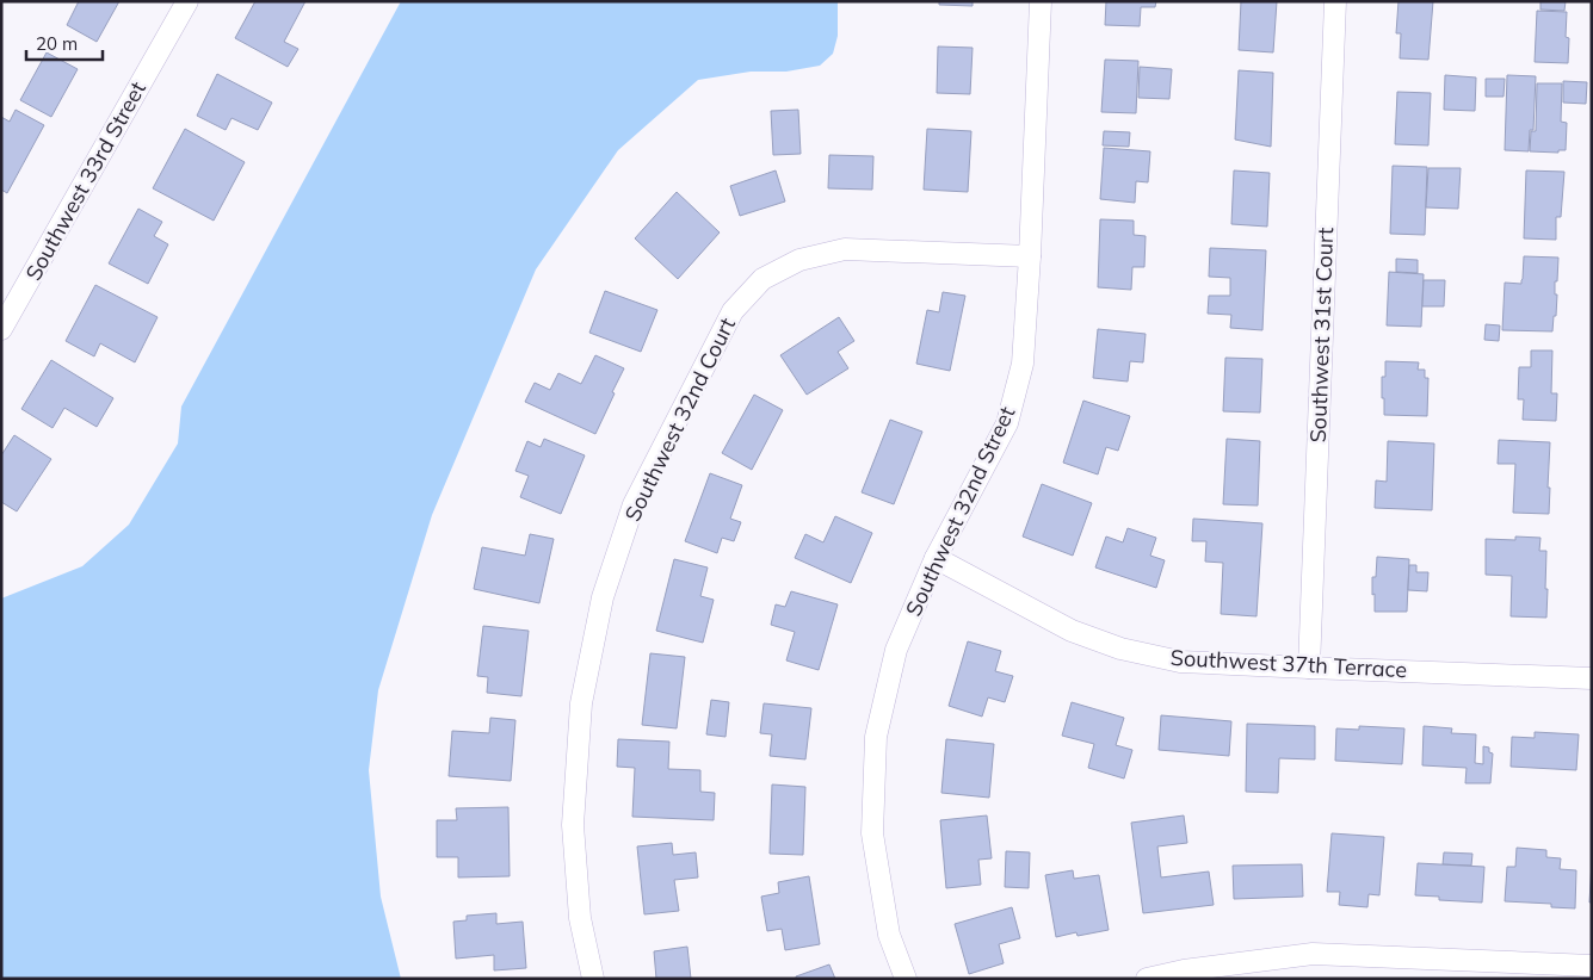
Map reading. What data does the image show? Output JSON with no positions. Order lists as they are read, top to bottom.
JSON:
{
  "streets": {
    "street": [
      "Southwest 33rd Street",
      "Southwest 31st Court",
      "Southwest 32nd Court",
      "Southwest 32nd Street",
      "Southwest 37th Terrace"
    ]
  },
  "crossings": [
    ["Southwest 31st Court", "Southwest 37th Terrace"],
    ["Southwest 32nd Court", "Southwest 32nd Street"],
    ["Southwest 32nd Street", "Southwest 37th Terrace"]
  ],
  "scale_bar": "20 m"
}
